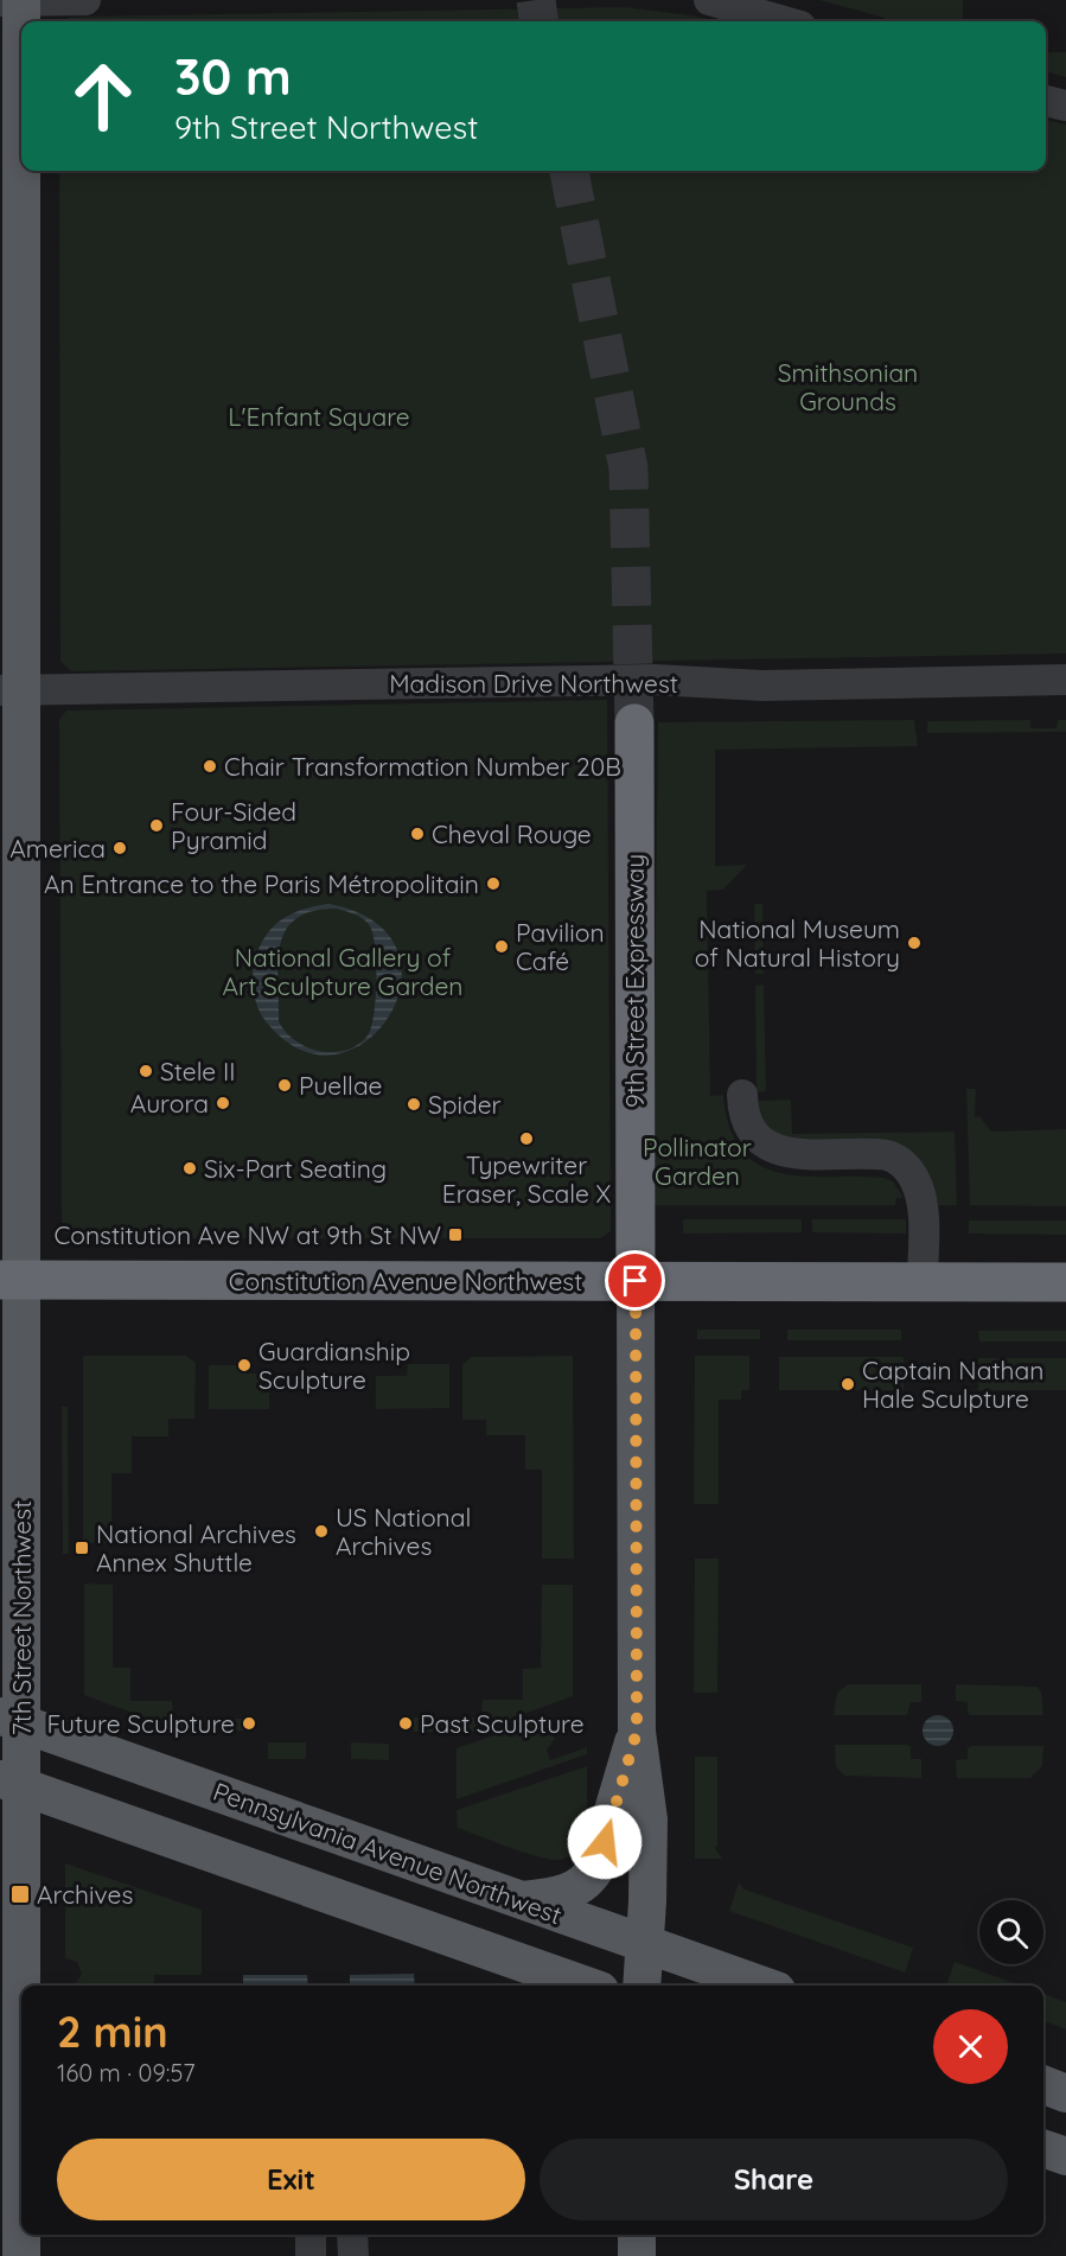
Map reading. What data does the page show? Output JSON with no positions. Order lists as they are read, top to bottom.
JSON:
{
  "streets": {
    "highway": ["9th Street Expressway", "Constitution Avenue Northwest"],
    "main road": ["7th Street Northwest", "Pennsylvania Avenue Northwest"],
    "street": ["Madison Drive Northwest"]
  },
  "crossings": [
    ["Madison Drive Northwest", "7th Street Northwest"],
    ["9th Street Expressway", "Constitution Avenue Northwest"],
    ["Constitution Avenue Northwest", "7th Street Northwest"],
    ["7th Street Northwest", "Pennsylvania Avenue Northwest"]
  ],
  "parks": [
    "Smithsonian Grounds",
    "L'Enfant Square",
    "National Gallery of Art Sculpture Garden",
    "Pollinator Garden"
  ],
  "places": {
    "other": [
      "Chair Transformation Number 20B",
      "Four-Sided Pyramid",
      "Cheval Rouge",
      "America",
      "An Entrance to the Paris Métropolitain",
      "National Museum of Natural History",
      "Pavilion Café",
      "Stele II",
      "Puellae",
      "Aurora",
      "Spider",
      "Typewriter Eraser, Scale X",
      "Six-Part Seating",
      "Guardianship Sculpture",
      "Captain Nathan Hale Sculpture",
      "US National Archives",
      "Future Sculpture",
      "Past Sculpture"
    ],
    "transit": ["Constitution Ave NW at 9th St NW", "National Archives Annex Shuttle", "Archives"]
  },
  "page": {
    "turn": ["30 m", "9th Street Northwest"],
    "heading": ["2 min", "160 m · 09:57"],
    "buttons": ["Exit", "Share"]
  }
}
